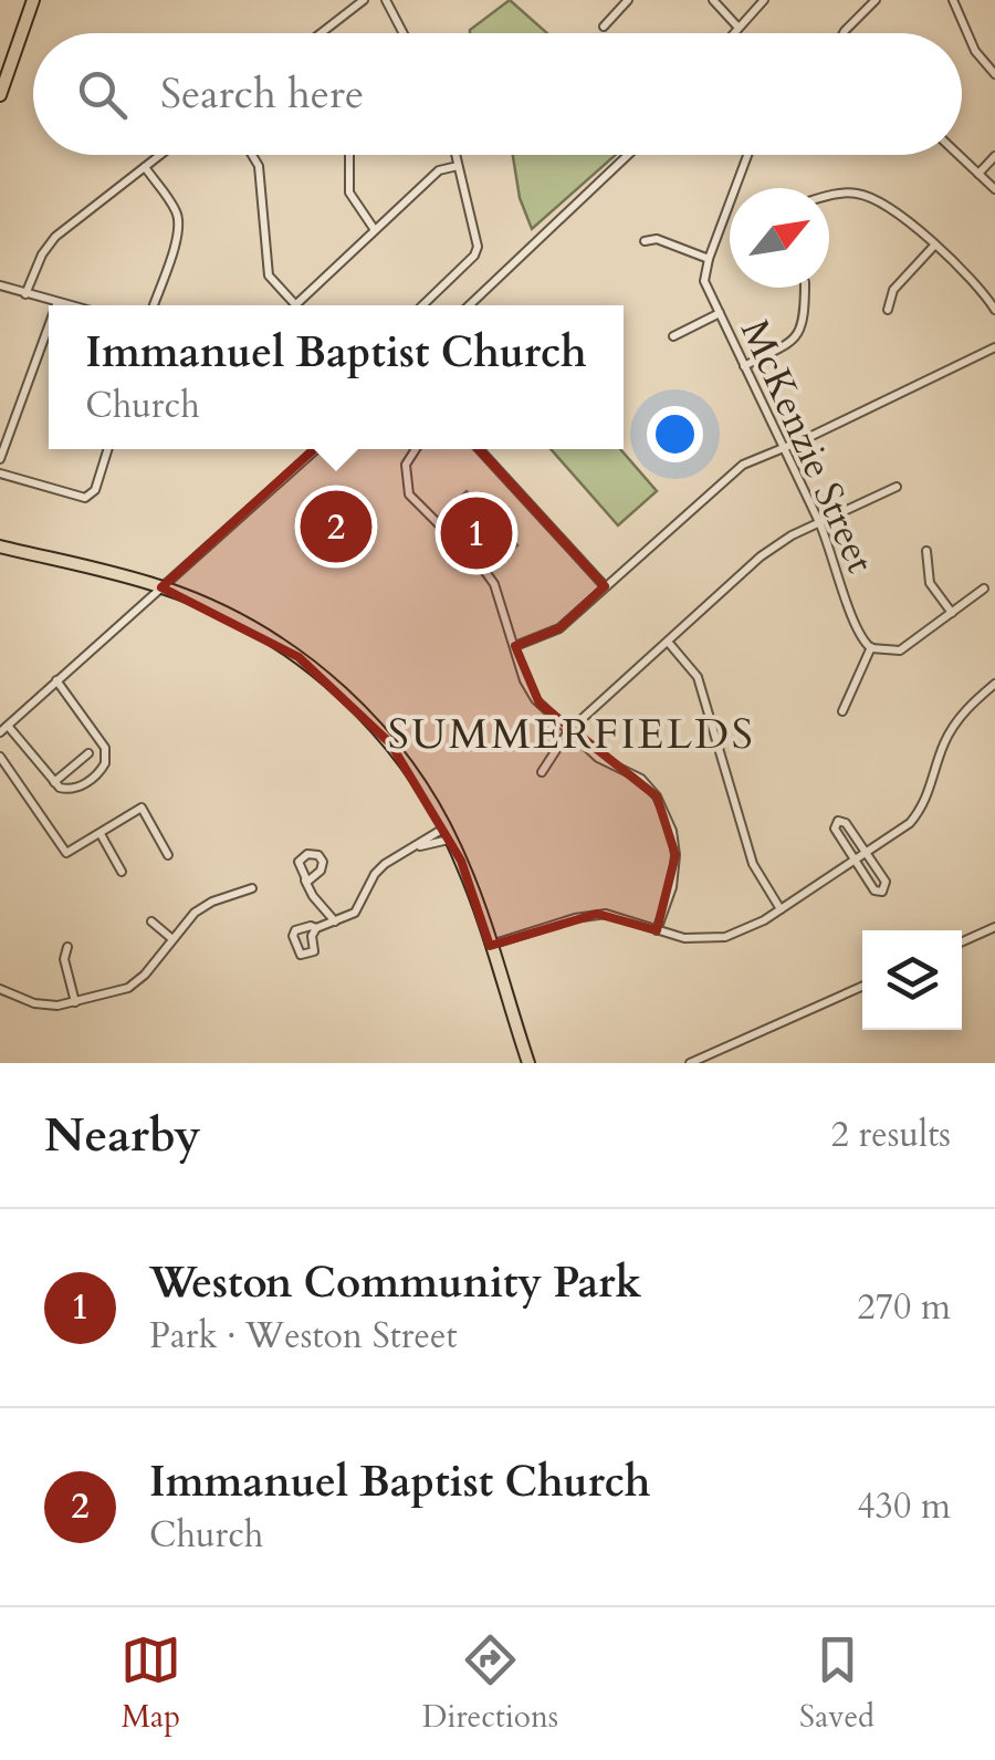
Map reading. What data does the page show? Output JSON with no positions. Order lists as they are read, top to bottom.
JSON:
{
  "streets": {
    "street": ["McKenzie Street"]
  },
  "districts": ["SUMMERFIELDS"],
  "north": "top right",
  "page": {
    "search": "Search here",
    "popup": ["Immanuel Baptist Church", "Church"],
    "pins": ["2", "1"],
    "heading": ["Nearby", "2 results"],
    "list": [
      {
        "mark": "1",
        "name": "Weston Community Park",
        "note": "Park · Weston Street",
        "value": "270 m"
      },
      {
        "mark": "2",
        "name": "Immanuel Baptist Church",
        "note": "Church",
        "value": "430 m"
      }
    ],
    "nav": ["Map", "Directions", "Saved"]
  }
}
